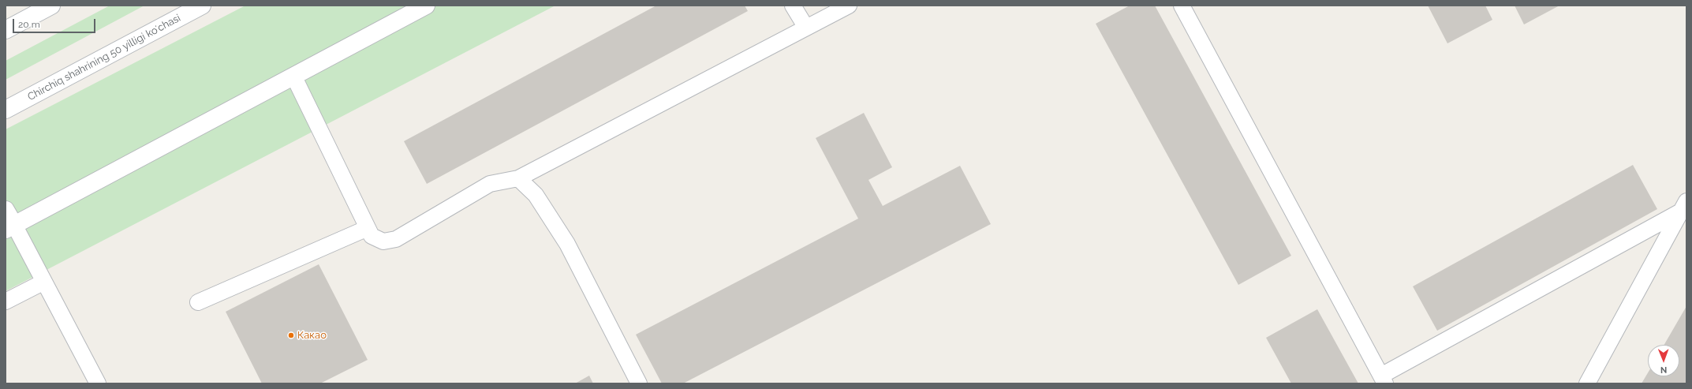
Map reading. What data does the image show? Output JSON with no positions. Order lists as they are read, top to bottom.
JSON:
{
  "streets": {
    "street": ["Chirchiq shahrining 50 yilligi koʻchasi"]
  },
  "places": ["Какао"],
  "scale_bar": "20 m",
  "north": "bottom"
}
